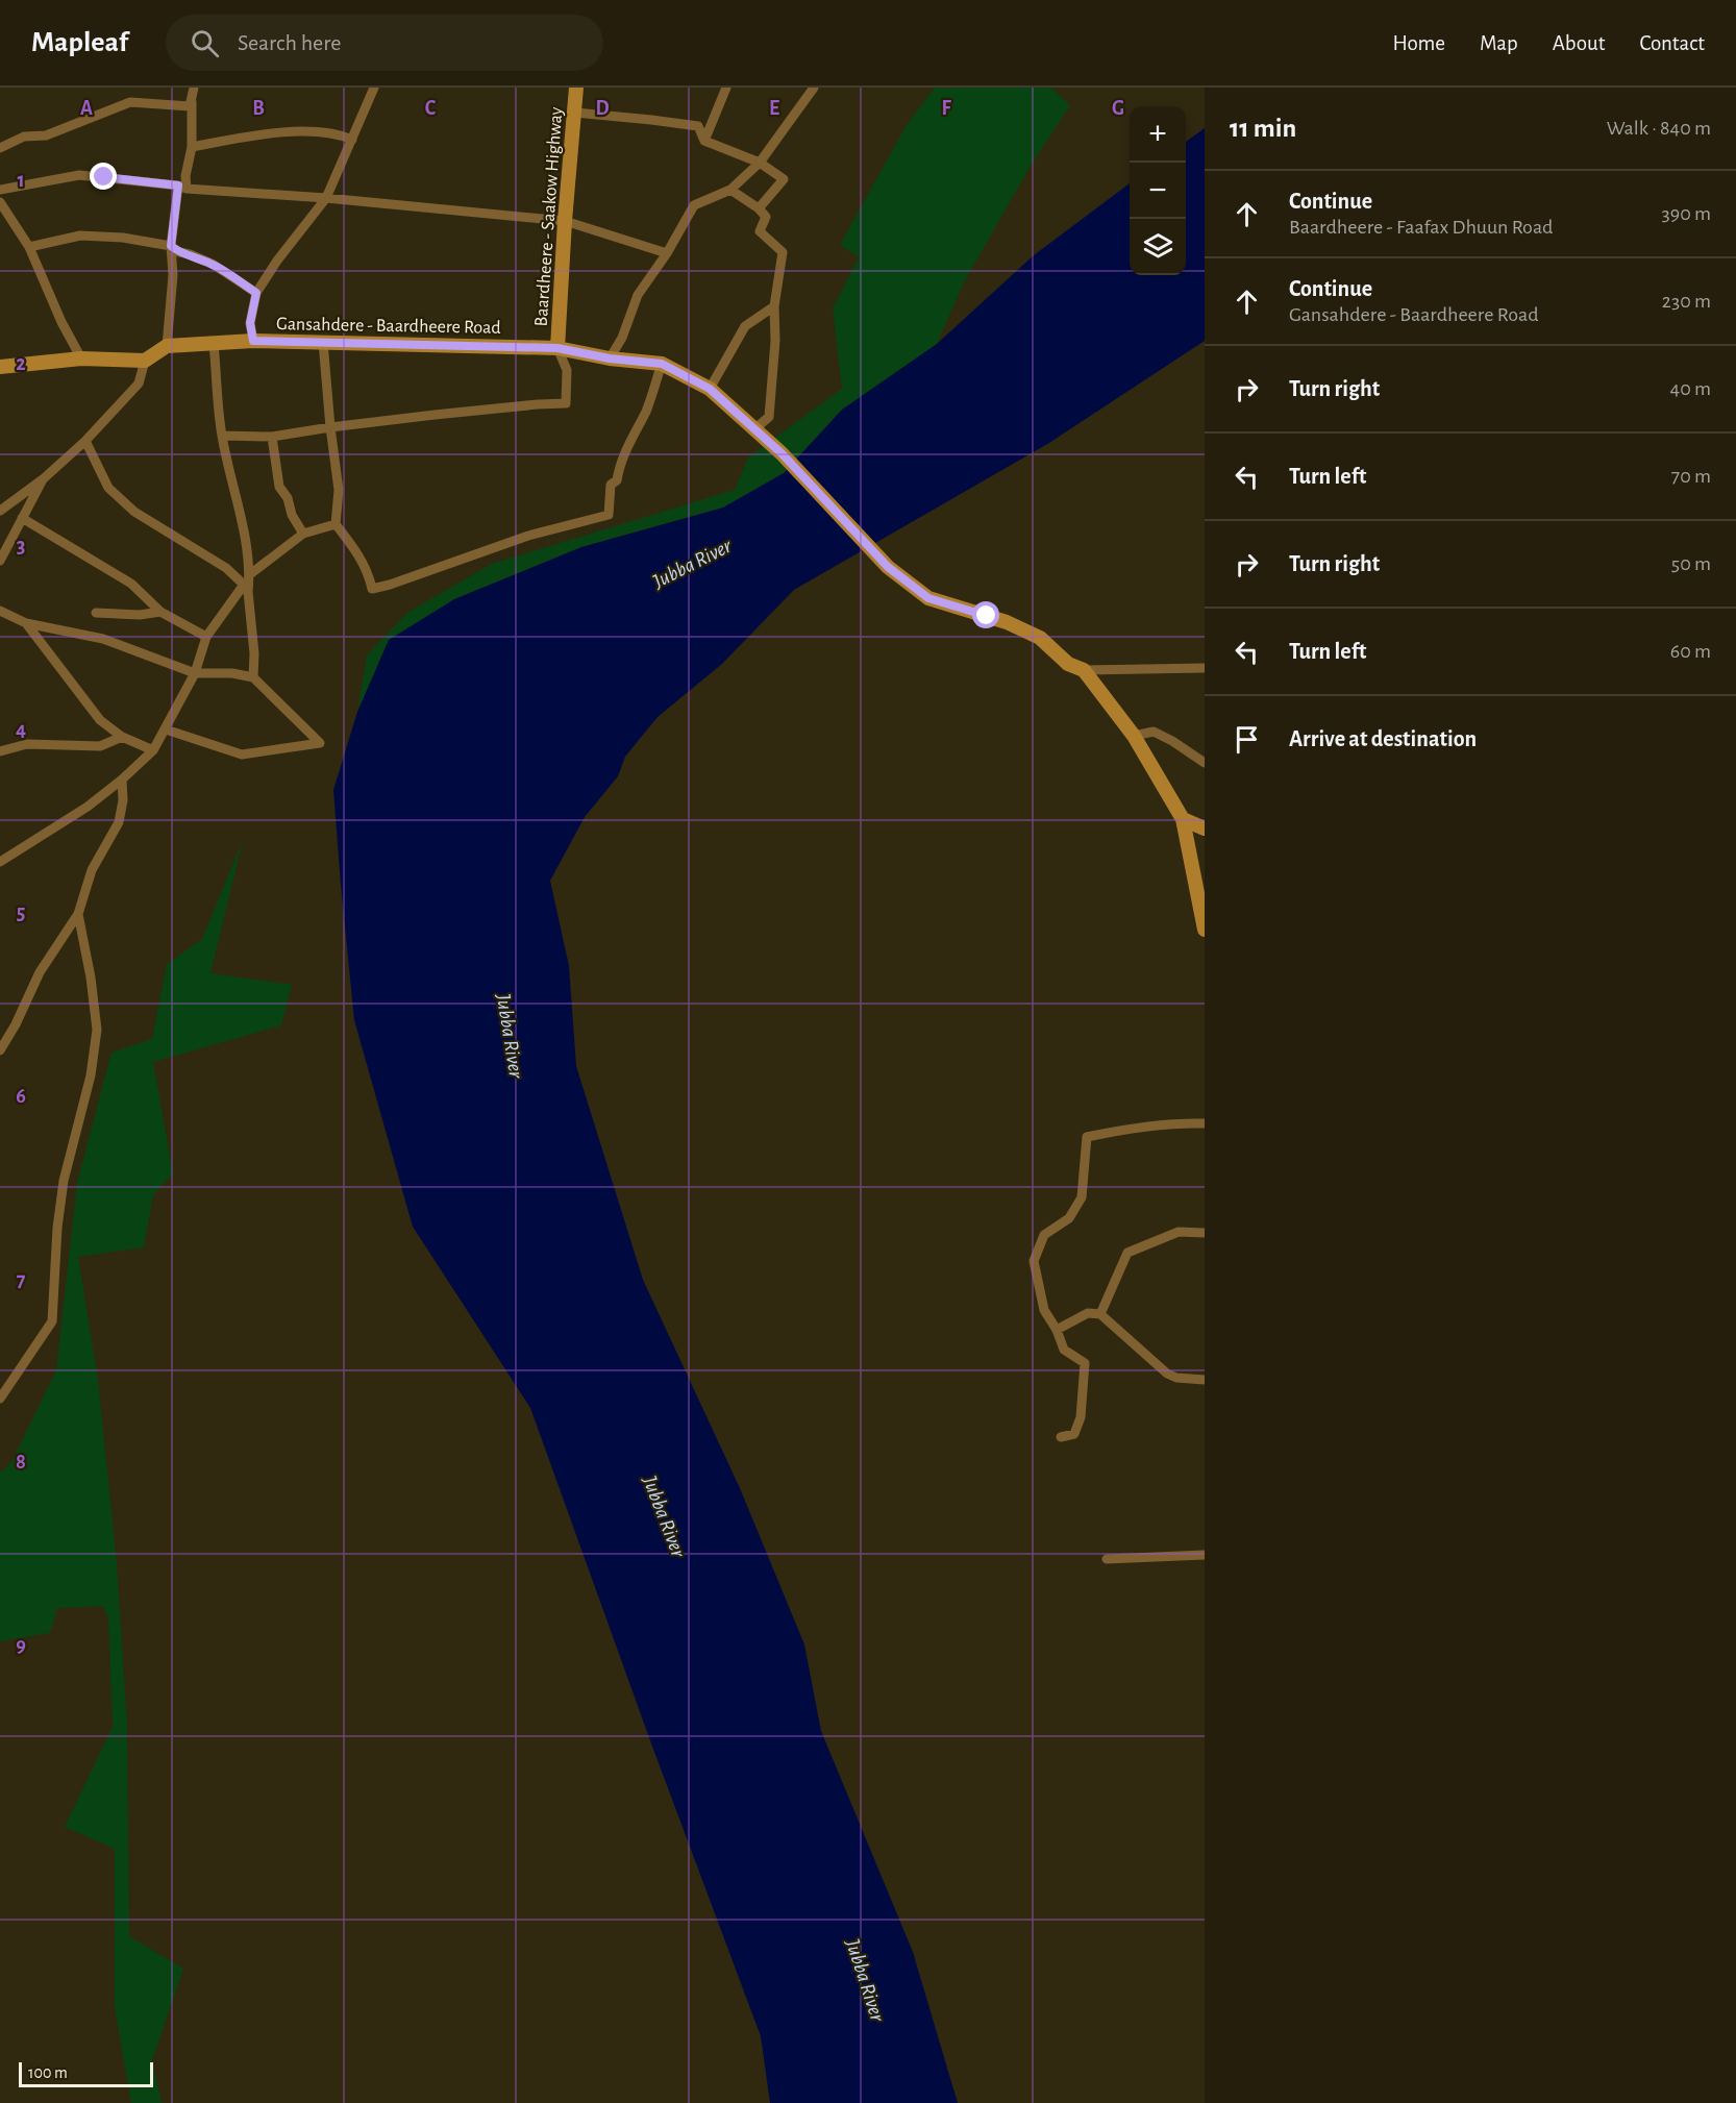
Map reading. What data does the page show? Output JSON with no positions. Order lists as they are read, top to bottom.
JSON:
{
  "streets": {
    "main road": ["Baardheere - Saakow Highway", "Gansahdere - Baardheere Road"]
  },
  "crossings": [
    ["Baardheere - Saakow Highway", "Gansahdere - Baardheere Road"]
  ],
  "water": ["Jubba River"],
  "scale_bar": "100 m",
  "page": {
    "header": "Mapleaf",
    "search": "Search here",
    "nav": [
      "Home",
      "Map",
      "About",
      "Contact"
    ],
    "heading": ["11 min", "Walk · 840 m"],
    "map_buttons": ["+", "−"],
    "list": [
      ["Continue", "Baardheere - Faafax Dhuun Road", "390 m"],
      ["Continue", "Gansahdere - Baardheere Road", "230 m"],
      ["Turn right", "40 m"],
      ["Turn left", "70 m"],
      ["Turn right", "50 m"],
      ["Turn left", "60 m"],
      "Arrive at destination"
    ],
    "scale": "100 m"
  },
  "grid": {
    "columns": [
      "A",
      "B",
      "C",
      "D",
      "E",
      "F",
      "G"
    ],
    "rows": [
      "1",
      "2",
      "3",
      "4",
      "5",
      "6",
      "7",
      "8",
      "9"
    ]
  }
}
